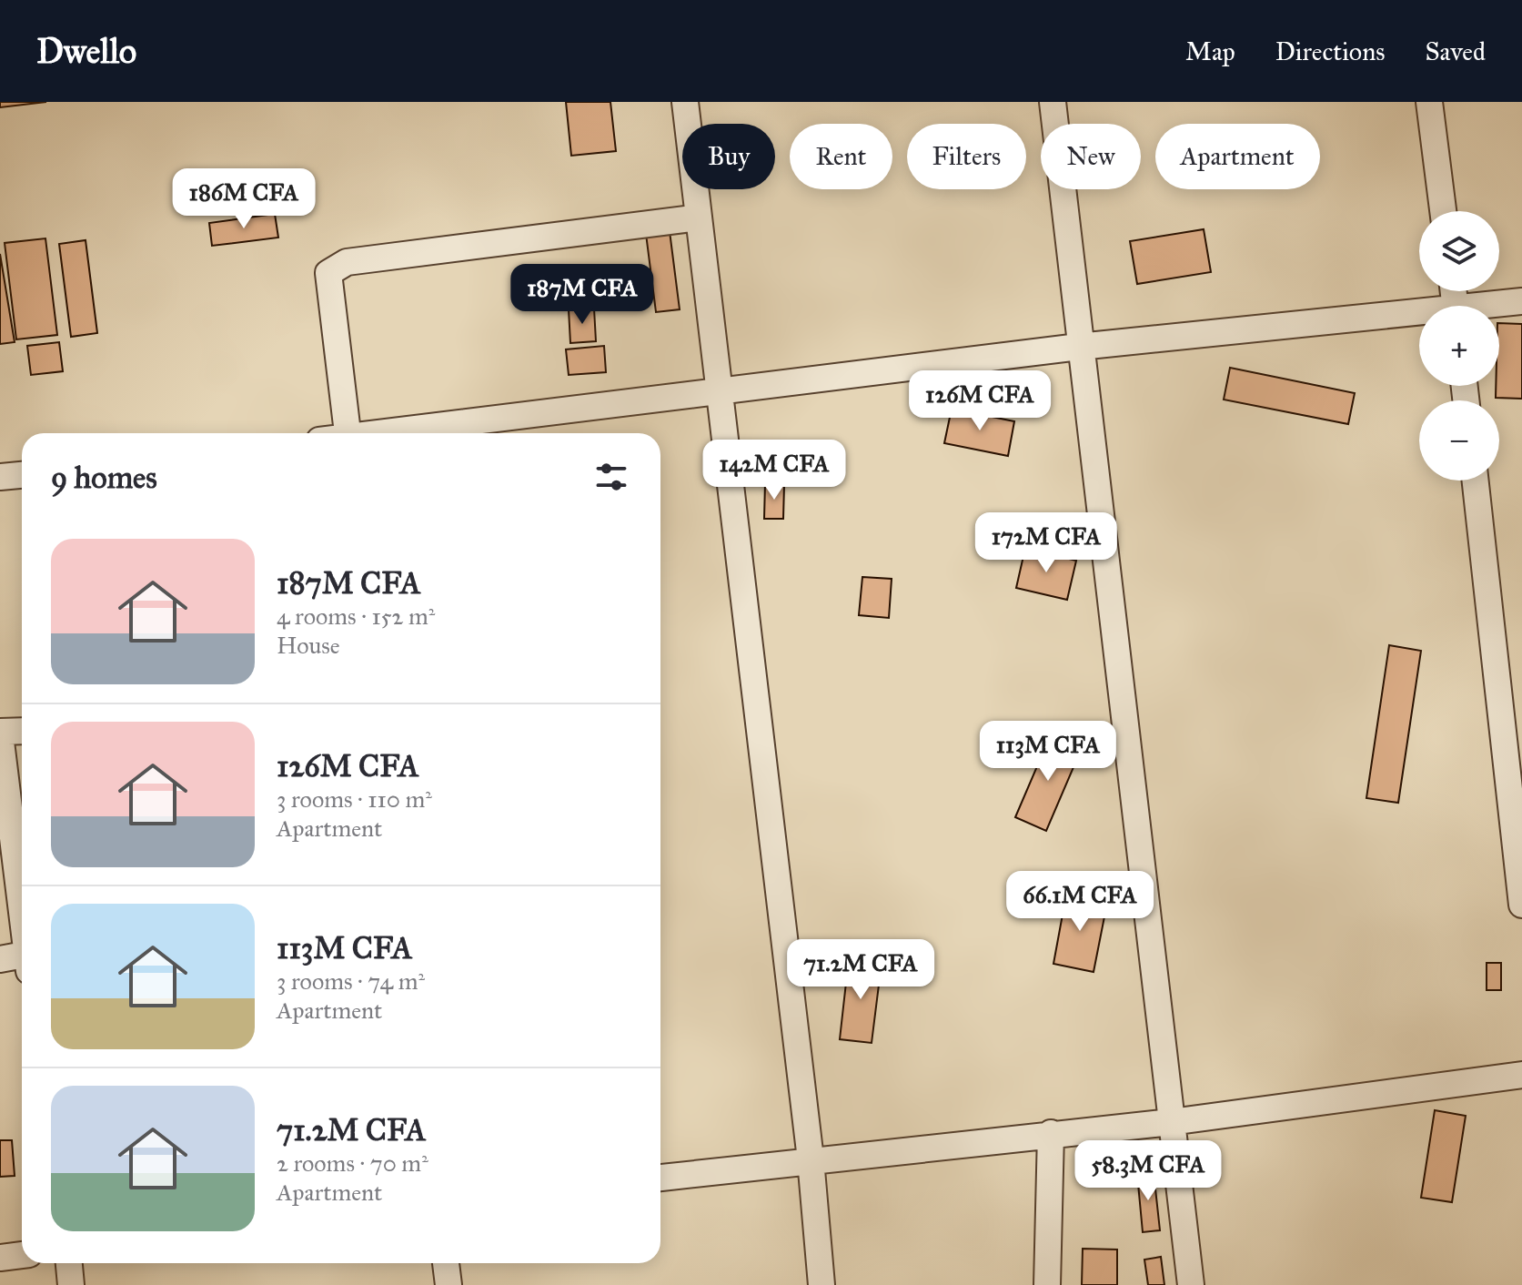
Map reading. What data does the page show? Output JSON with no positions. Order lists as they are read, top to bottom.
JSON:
{
  "page": {
    "header": "Dwello",
    "nav": ["Map", "Directions", "Saved"],
    "chip": [
      "Buy",
      "Rent",
      "Filters",
      "New",
      "Apartment"
    ],
    "price": [
      "186M CFA",
      "187M CFA",
      "126M CFA",
      "142M CFA",
      "172M CFA",
      "113M CFA",
      "66.1M CFA",
      "71.2M CFA",
      "58.3M CFA"
    ],
    "map_buttons": ["+", "−"],
    "heading": "9 homes",
    "list": [
      {
        "name": "187M CFA",
        "note": "4 rooms · 152 m² · House"
      },
      {
        "name": "126M CFA",
        "note": "3 rooms · 110 m² · Apartment"
      },
      {
        "name": "113M CFA",
        "note": "3 rooms · 74 m² · Apartment"
      },
      {
        "name": "71.2M CFA",
        "note": "2 rooms · 70 m² · Apartment"
      }
    ]
  }
}
